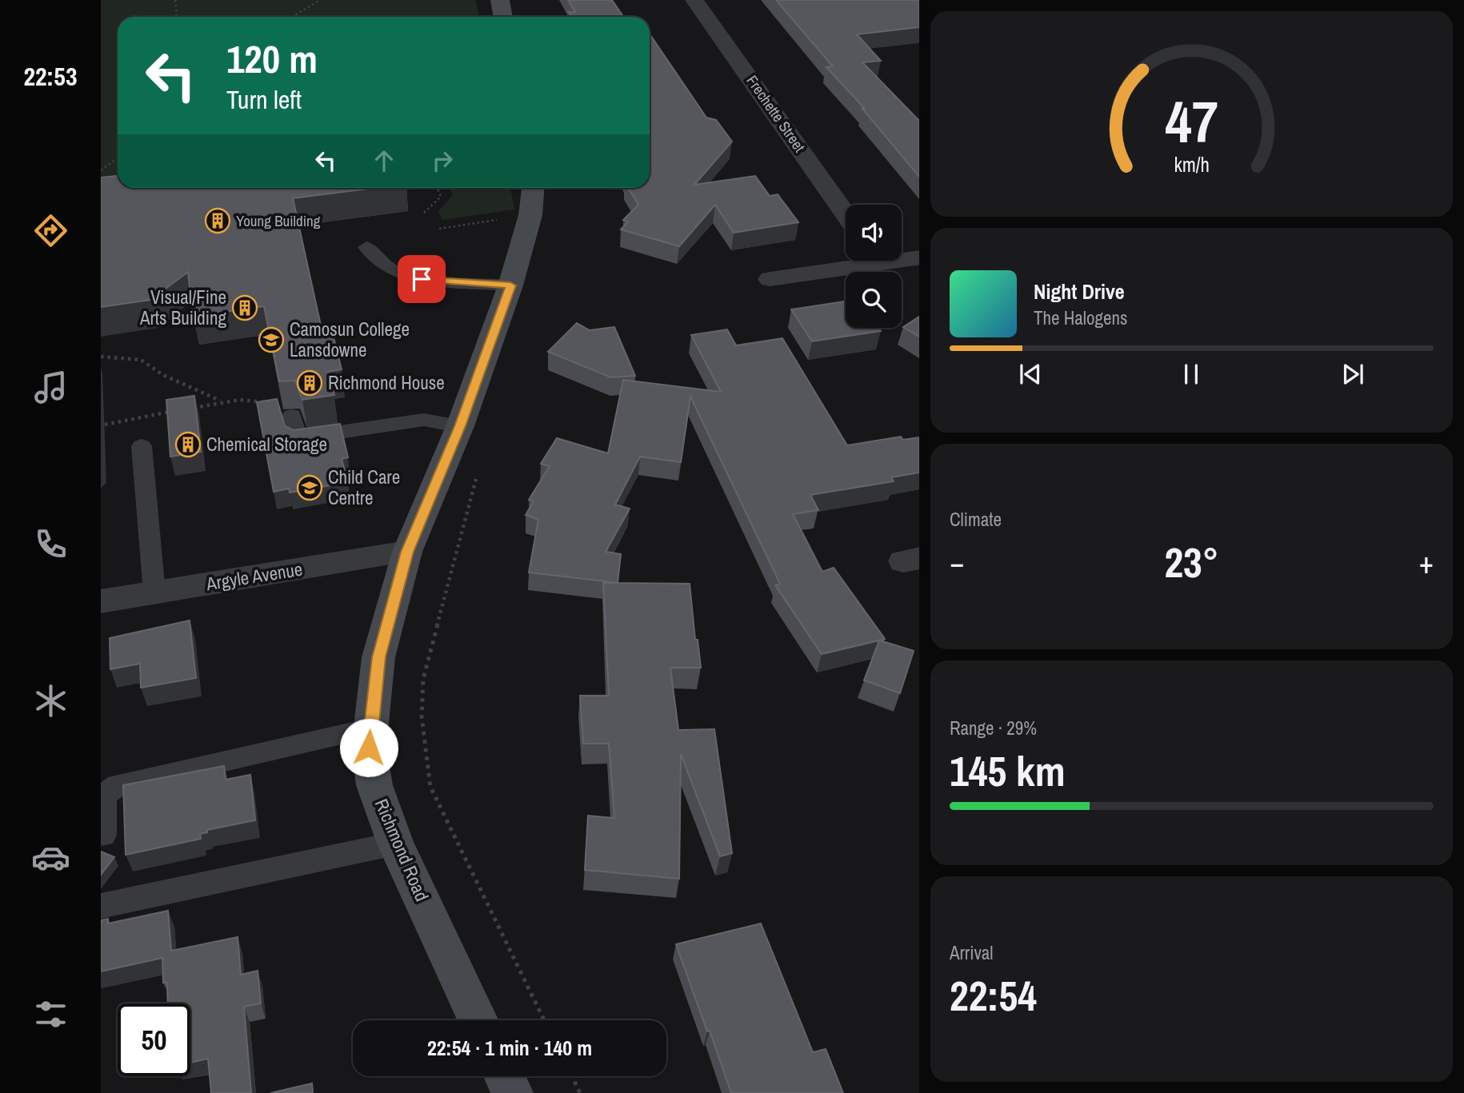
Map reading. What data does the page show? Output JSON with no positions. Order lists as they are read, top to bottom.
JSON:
{
  "streets": {
    "main road": ["Richmond Road"],
    "street": ["Frechette Street", "Argyle Avenue"]
  },
  "crossings": [
    ["Argyle Avenue", "Richmond Road"]
  ],
  "places": {
    "building": [
      "Young Building",
      "Visual/Fine Arts Building",
      "Richmond House",
      "Chemical Storage"
    ],
    "school or university": ["Camosun College Lansdowne", "Child Care Centre"]
  },
  "page": {
    "tabs": "22:53",
    "turn": ["120 m", "Turn left"],
    "song": ["Night Drive", "The Halogens"],
    "tile": [
      "Climate",
      ["Range · 29%", "145 km"],
      ["Arrival", "22:54"]
    ],
    "heat": ["−", "23°", "+"],
    "limit": "50",
    "trip": "22:54 · 1 min · 140 m",
    "gauge": ["47", "km/h"]
  }
}
